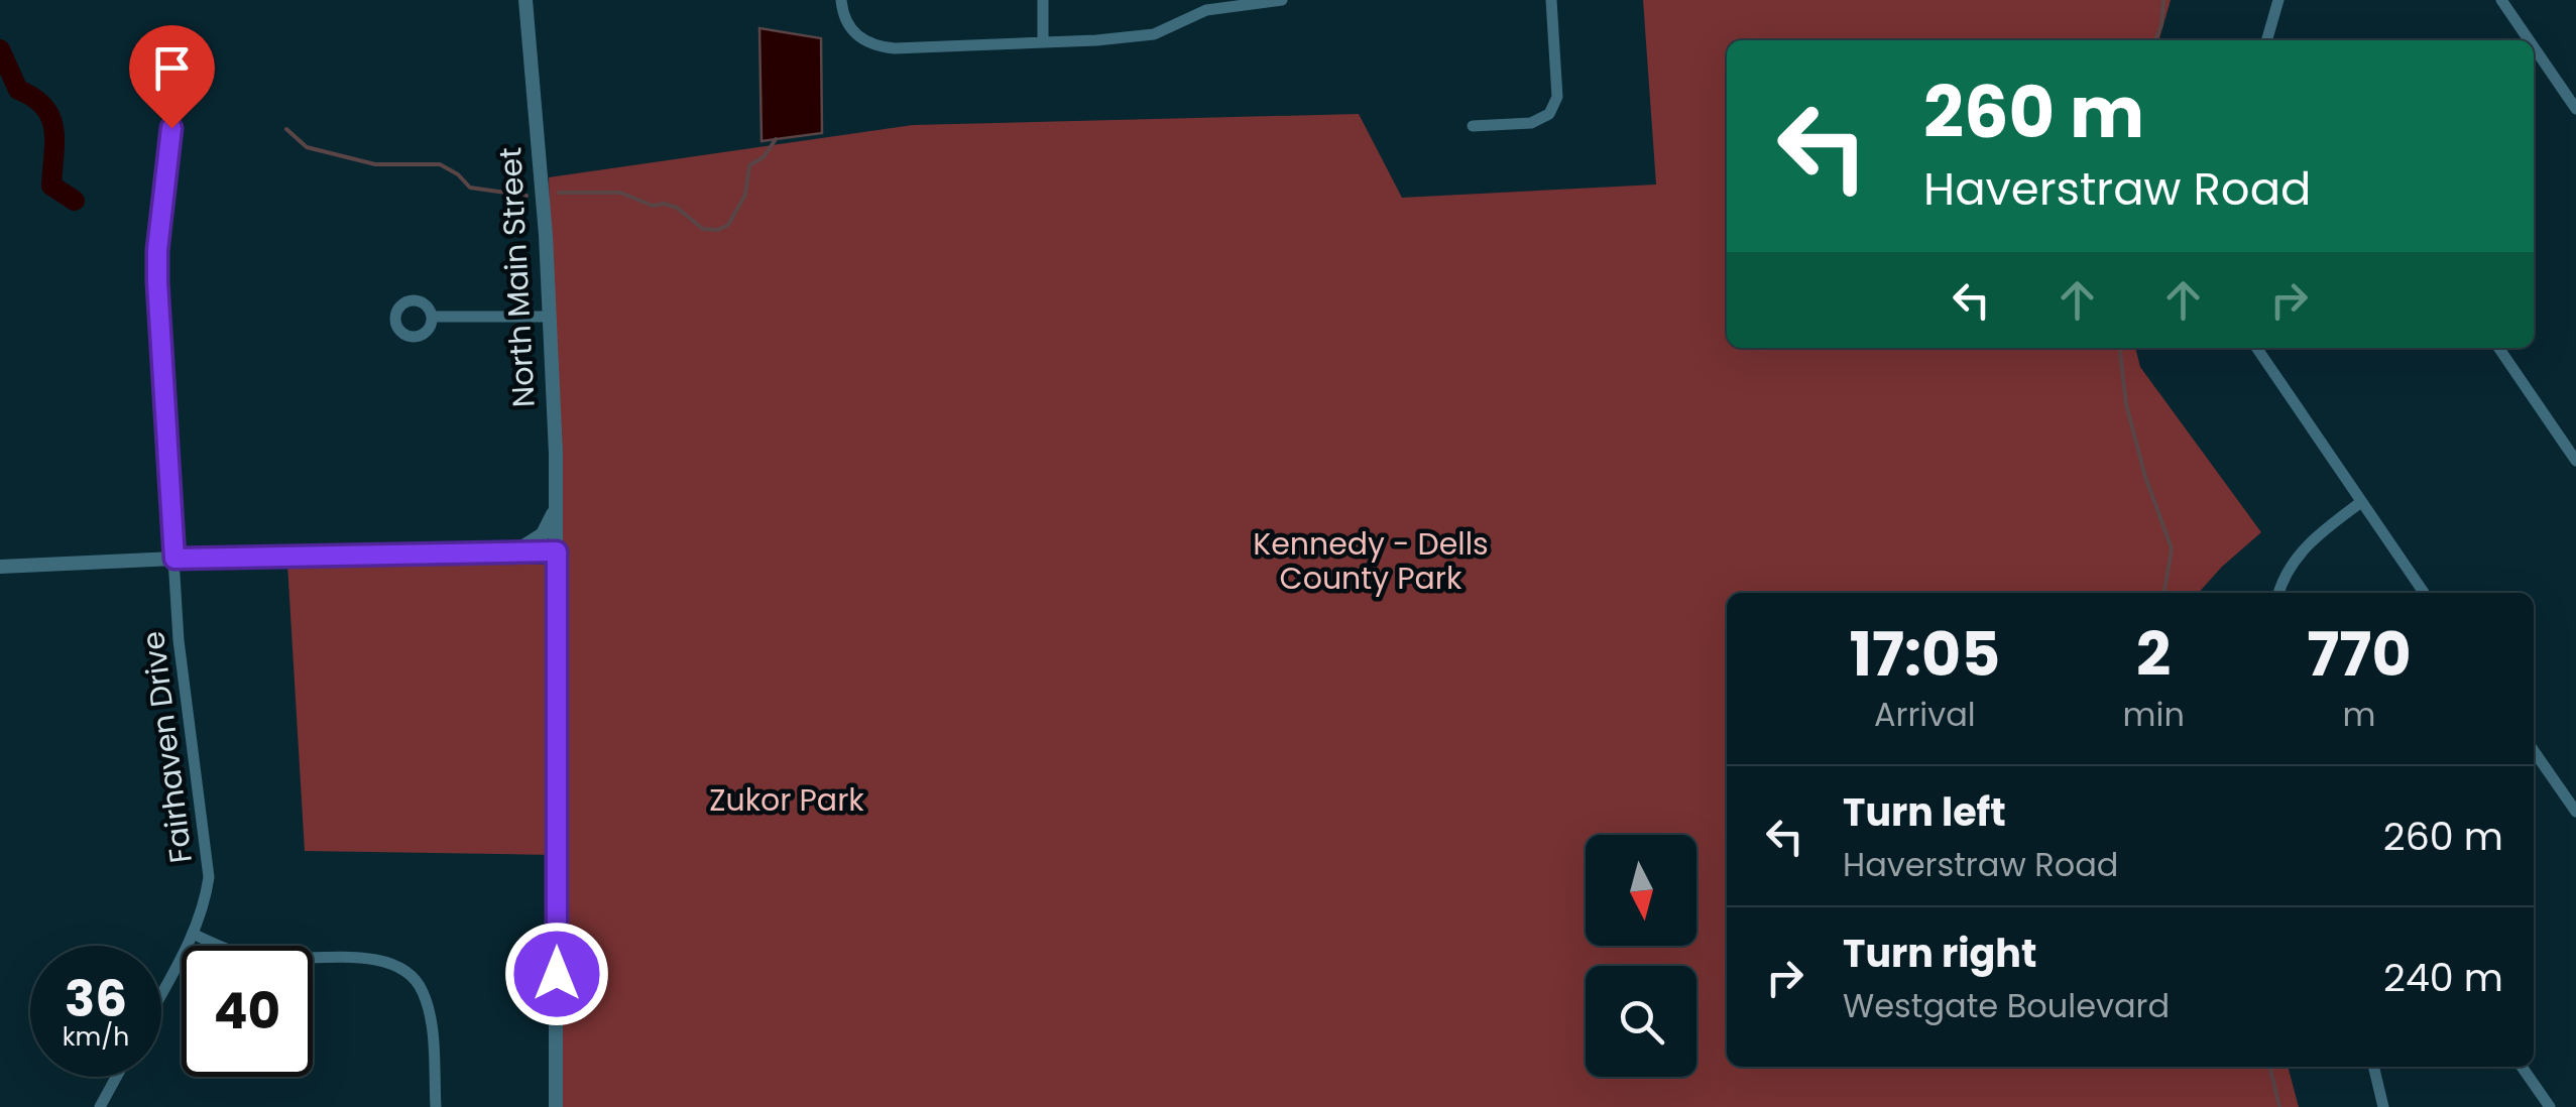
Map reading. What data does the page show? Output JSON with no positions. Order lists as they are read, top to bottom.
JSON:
{
  "streets": {
    "street": ["North Main Street", "Fairhaven Drive"]
  },
  "parks": ["Kennedy - Dells County Park", "Zukor Park"],
  "north": "bottom",
  "page": {
    "turn": ["260 m", "Haverstraw Road"],
    "eta": [
      "17:05",
      "Arrival",
      "2",
      "min",
      "770",
      "m"
    ],
    "list": [
      {
        "name": "Turn left",
        "note": "Haverstraw Road",
        "value": "260 m"
      },
      {
        "name": "Turn right",
        "note": "Westgate Boulevard",
        "value": "240 m"
      }
    ],
    "speed": "36 km/h",
    "limit": "40"
  }
}
